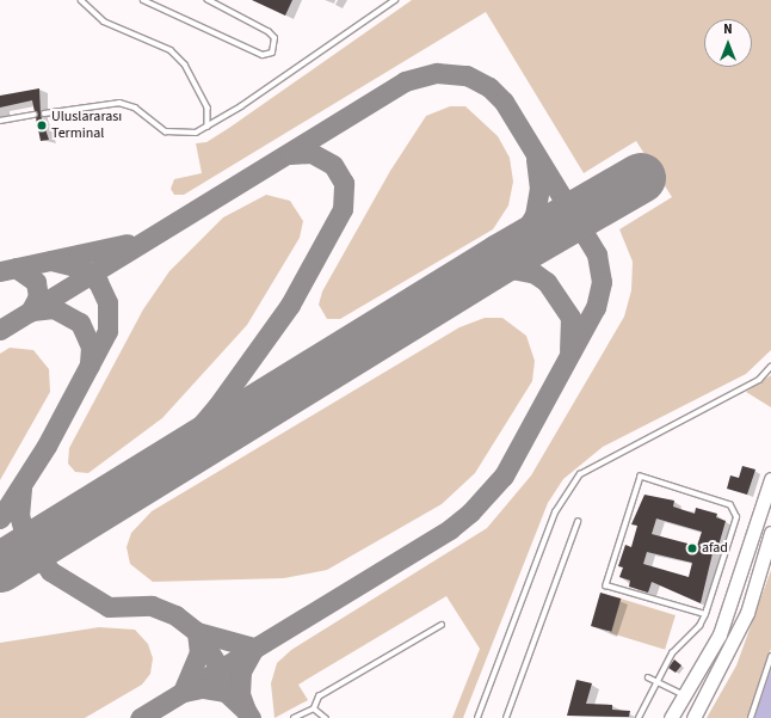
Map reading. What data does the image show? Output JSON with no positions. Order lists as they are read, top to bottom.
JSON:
{
  "places": ["Uluslararası Terminal", "afad"],
  "north": "top"
}
